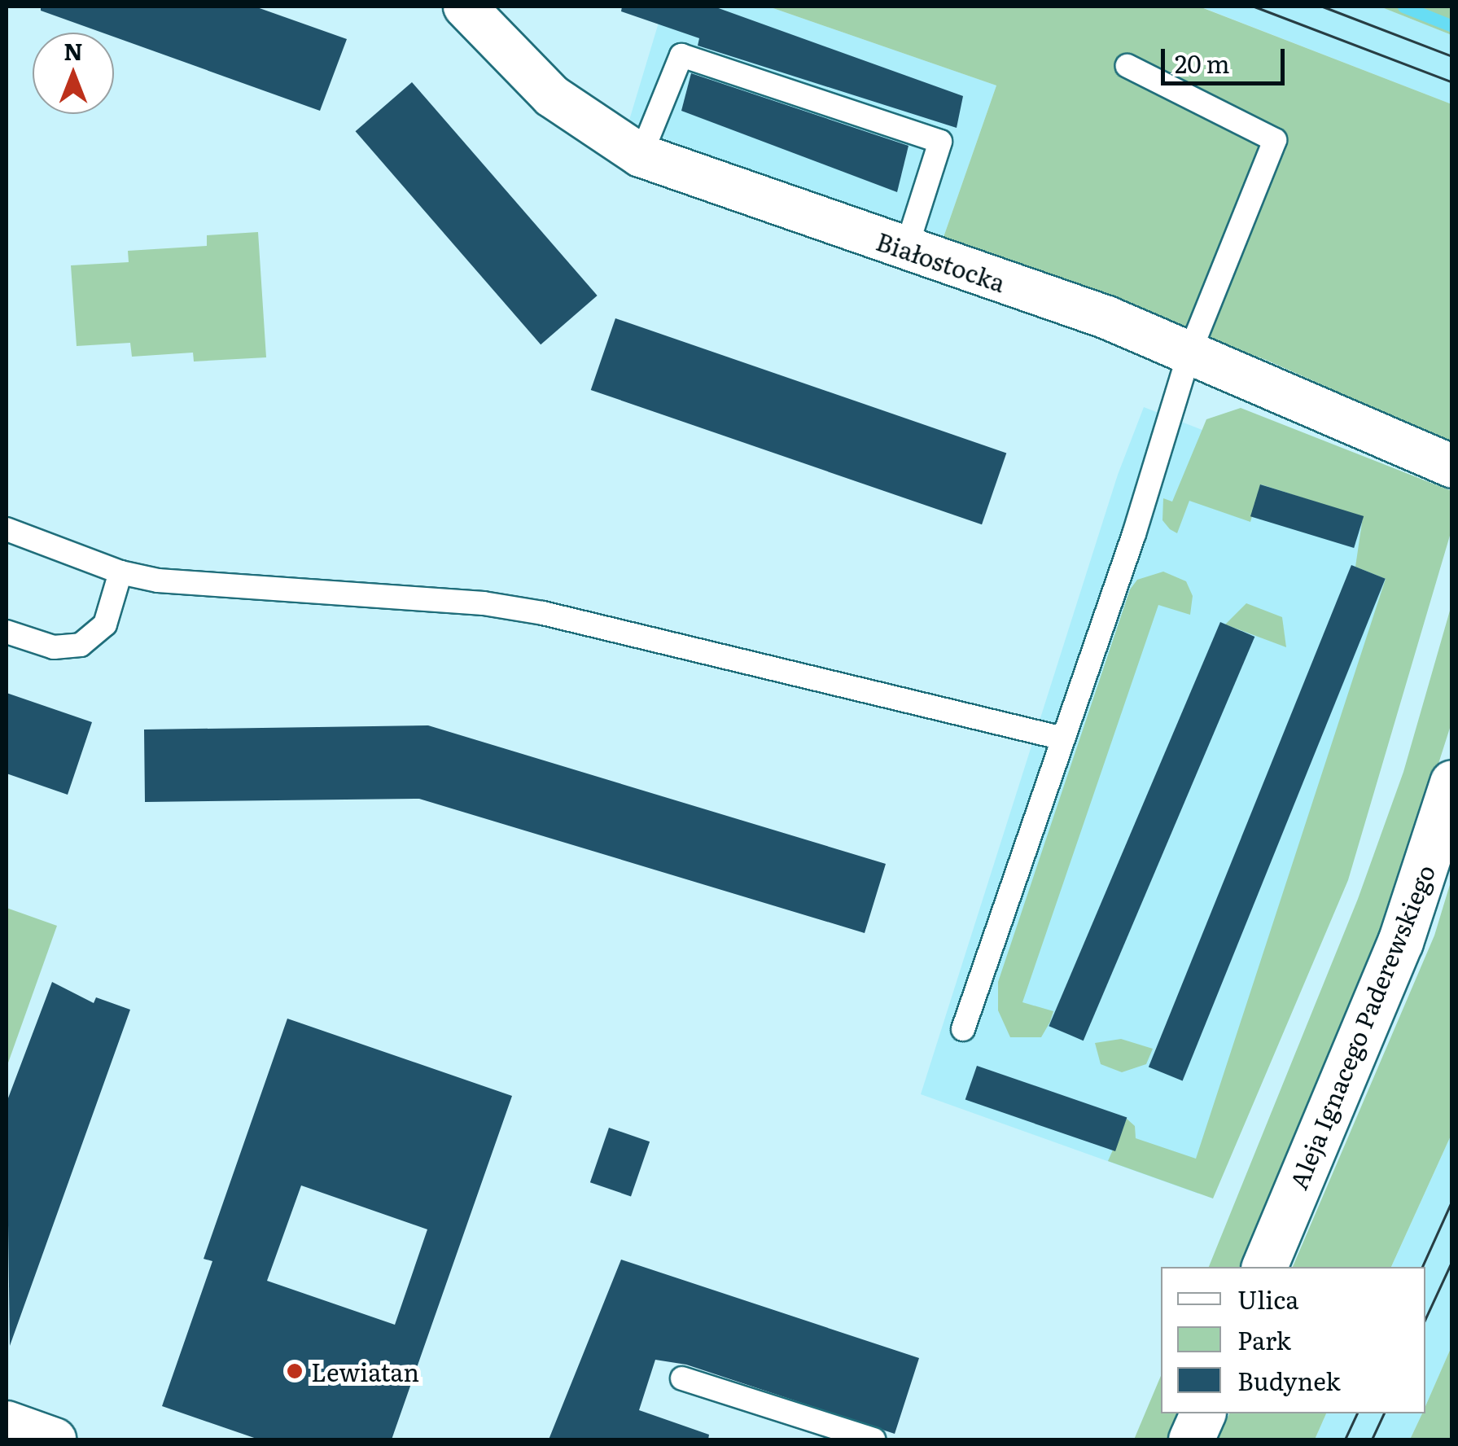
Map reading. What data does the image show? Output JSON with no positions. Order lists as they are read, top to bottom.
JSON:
{
  "streets": {
    "street": ["Białostocka", "Aleja Ignacego Paderewskiego"]
  },
  "places": ["Lewiatan"],
  "legend": ["Ulica", "Park", "Budynek"],
  "scale_bar": "20 m",
  "north": "top"
}
